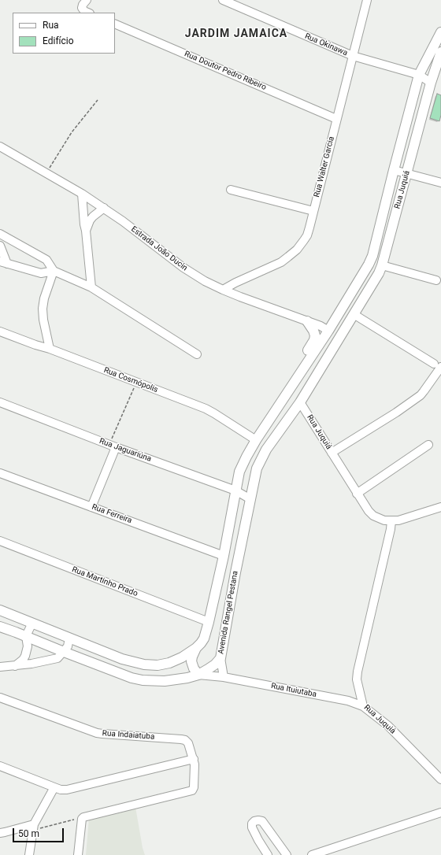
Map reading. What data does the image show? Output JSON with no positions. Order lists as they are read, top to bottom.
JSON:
{
  "streets": {
    "main road": ["Rua Juquiá", "Avenida Rangel Pestana"],
    "street": [
      "Rua Okinawa",
      "Rua Doutor Pedro Ribeiro",
      "Rua Walter Garcia",
      "Estrada João Ducin",
      "Rua Cosmópolis",
      "Rua Jaguariúna",
      "Rua Ferreira",
      "Rua Martinho Prado",
      "Rua Ituiutaba",
      "Rua Indaiatuba"
    ]
  },
  "crossings": [
    ["Rua Okinawa", "Rua Walter Garcia"],
    ["Rua Okinawa", "Rua Juquiá"],
    ["Rua Doutor Pedro Ribeiro", "Rua Walter Garcia"],
    ["Rua Walter Garcia", "Estrada João Ducin"],
    ["Rua Juquiá", "Estrada João Ducin"],
    ["Rua Juquiá", "Avenida Rangel Pestana"],
    ["Rua Juquiá", "Rua Ituiutaba"],
    ["Rua Cosmópolis", "Avenida Rangel Pestana"],
    ["Rua Jaguariúna", "Avenida Rangel Pestana"],
    ["Rua Ferreira", "Avenida Rangel Pestana"],
    ["Rua Martinho Prado", "Avenida Rangel Pestana"],
    ["Avenida Rangel Pestana", "Rua Ituiutaba"]
  ],
  "districts": ["JARDIM JAMAICA"],
  "legend": ["Rua", "Edifício"],
  "scale_bar": "50 m"
}
